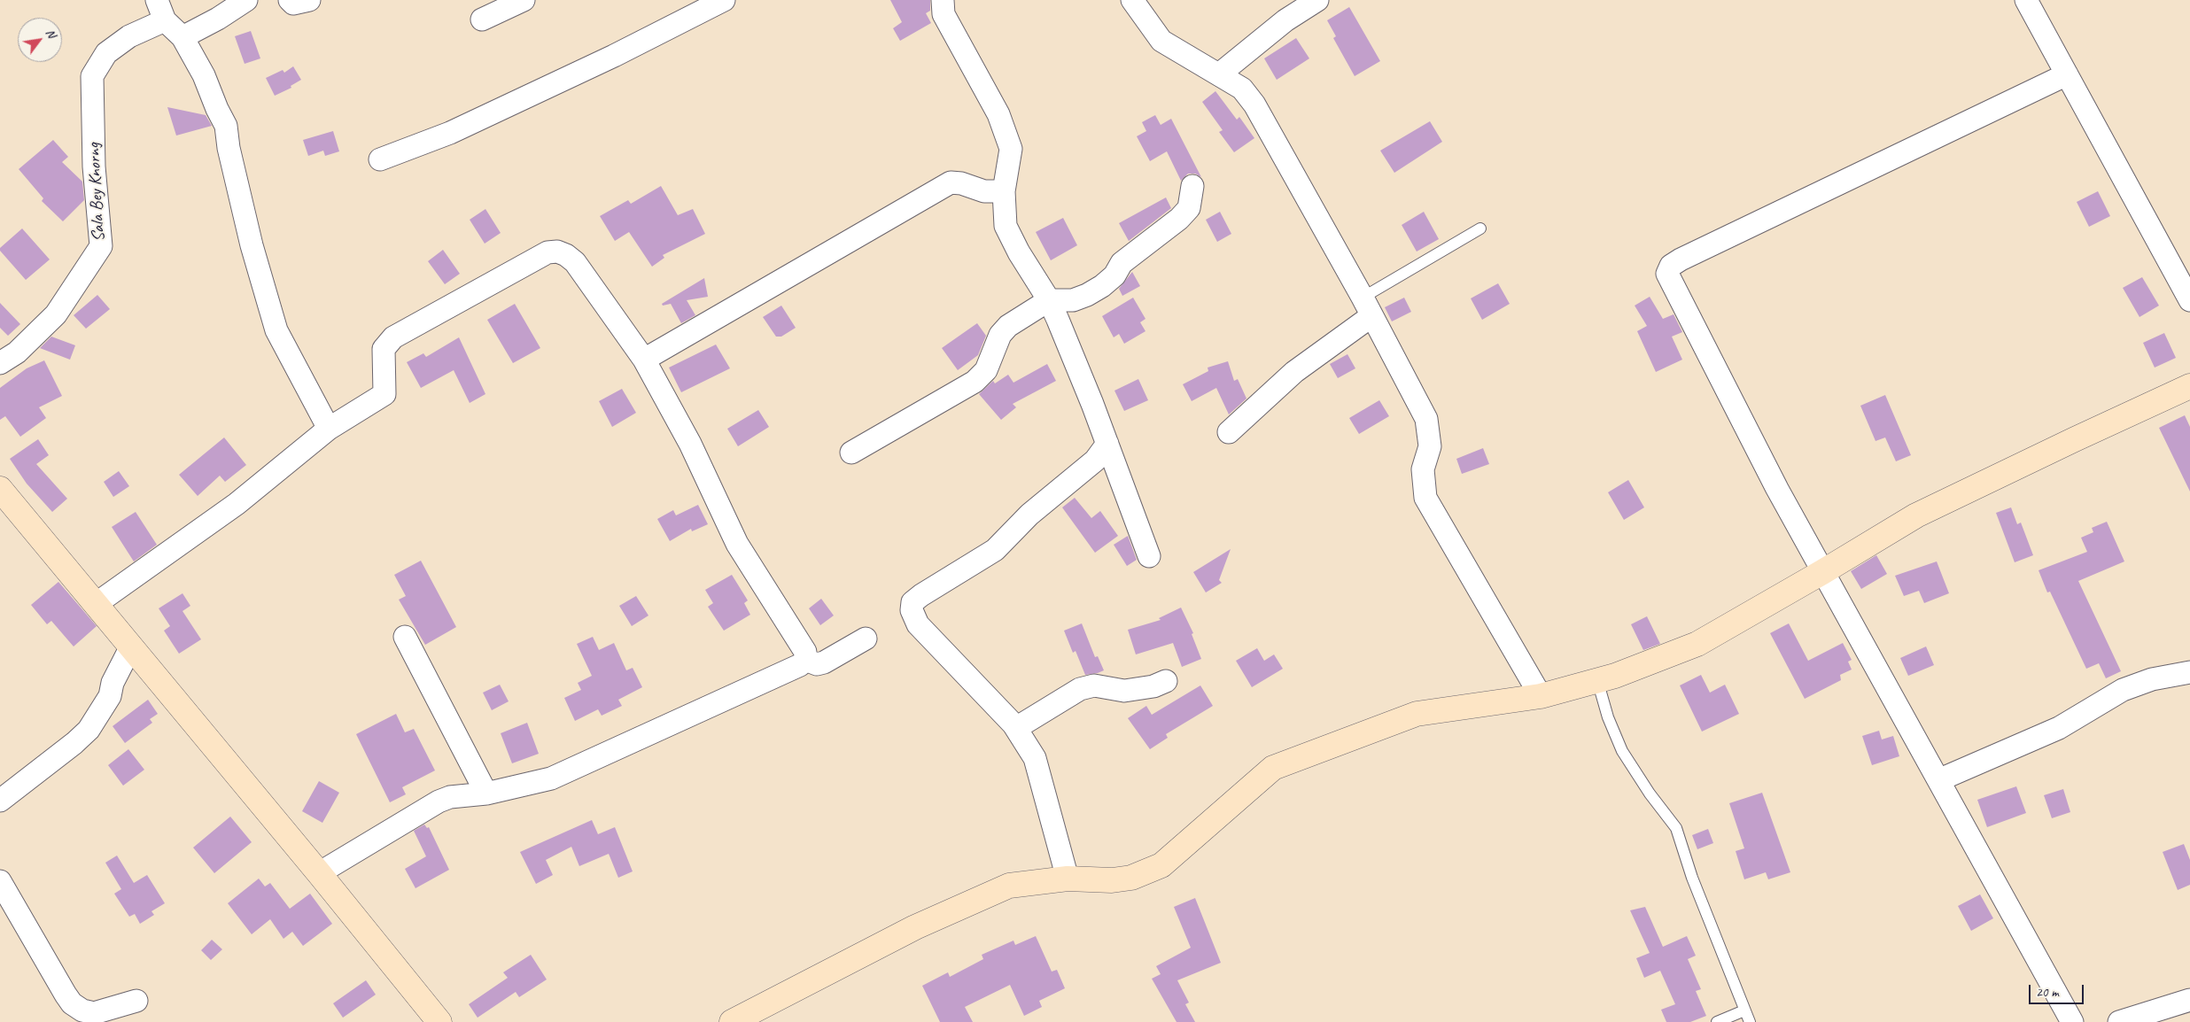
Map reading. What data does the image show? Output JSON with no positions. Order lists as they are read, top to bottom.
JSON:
{
  "streets": {
    "street": ["Sala Bey Knorng"]
  },
  "scale_bar": "20 m",
  "north": "top right"
}
